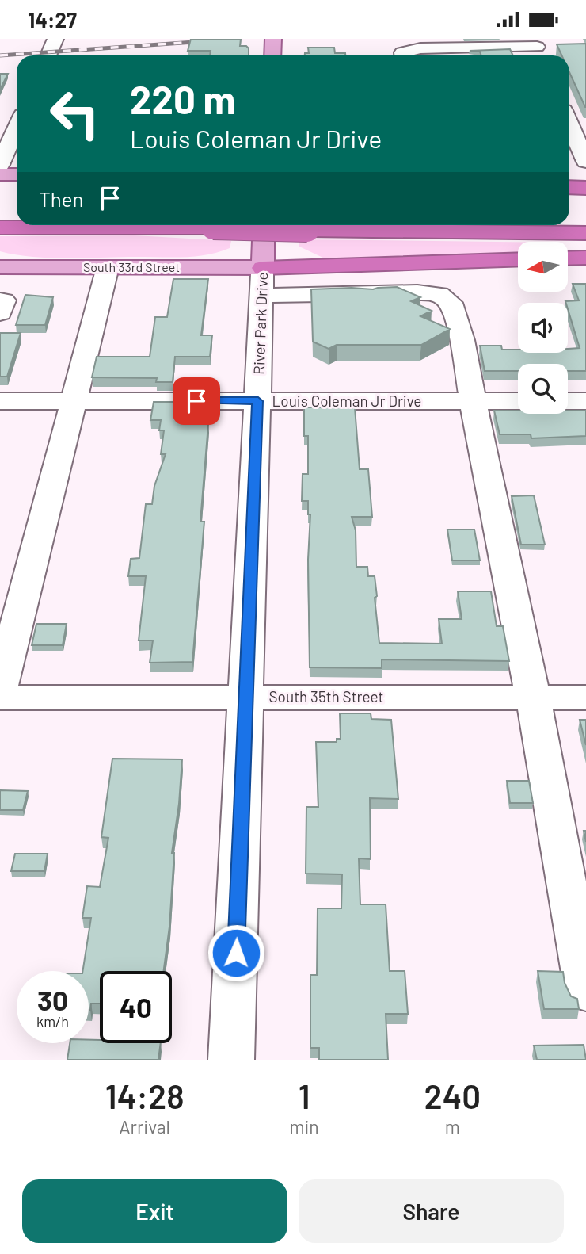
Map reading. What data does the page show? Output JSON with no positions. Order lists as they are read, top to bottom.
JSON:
{
  "streets": {
    "main road": ["South 33rd Street", "River Park Drive"],
    "street": ["Louis Coleman Jr Drive", "South 35th Street"]
  },
  "crossings": [
    ["South 33rd Street", "River Park Drive"],
    ["River Park Drive", "Louis Coleman Jr Drive"],
    ["River Park Drive", "South 35th Street"]
  ],
  "north": "left",
  "page": {
    "status": "14:27",
    "turn": ["220 m", "Louis Coleman Jr Drive"],
    "then": "Then",
    "speed": "30 km/h",
    "limit": "40",
    "eta": [
      "14:28",
      "Arrival",
      "1",
      "min",
      "240",
      "m"
    ],
    "buttons": ["Exit", "Share"]
  }
}
